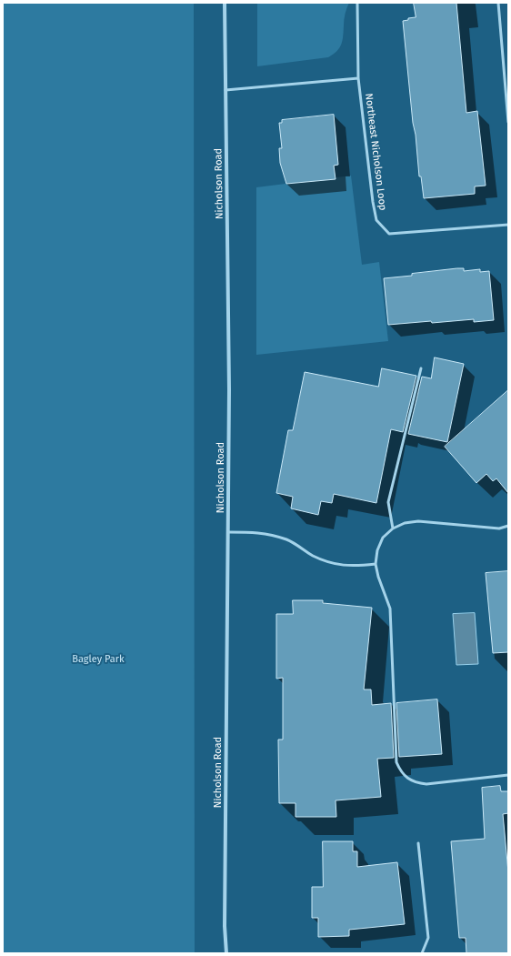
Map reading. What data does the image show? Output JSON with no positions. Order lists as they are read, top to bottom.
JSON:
{
  "streets": {
    "street": ["Nicholson Road"],
    "lane": ["Northeast Nicholson Loop"]
  },
  "parks": ["Bagley Park"]
}
